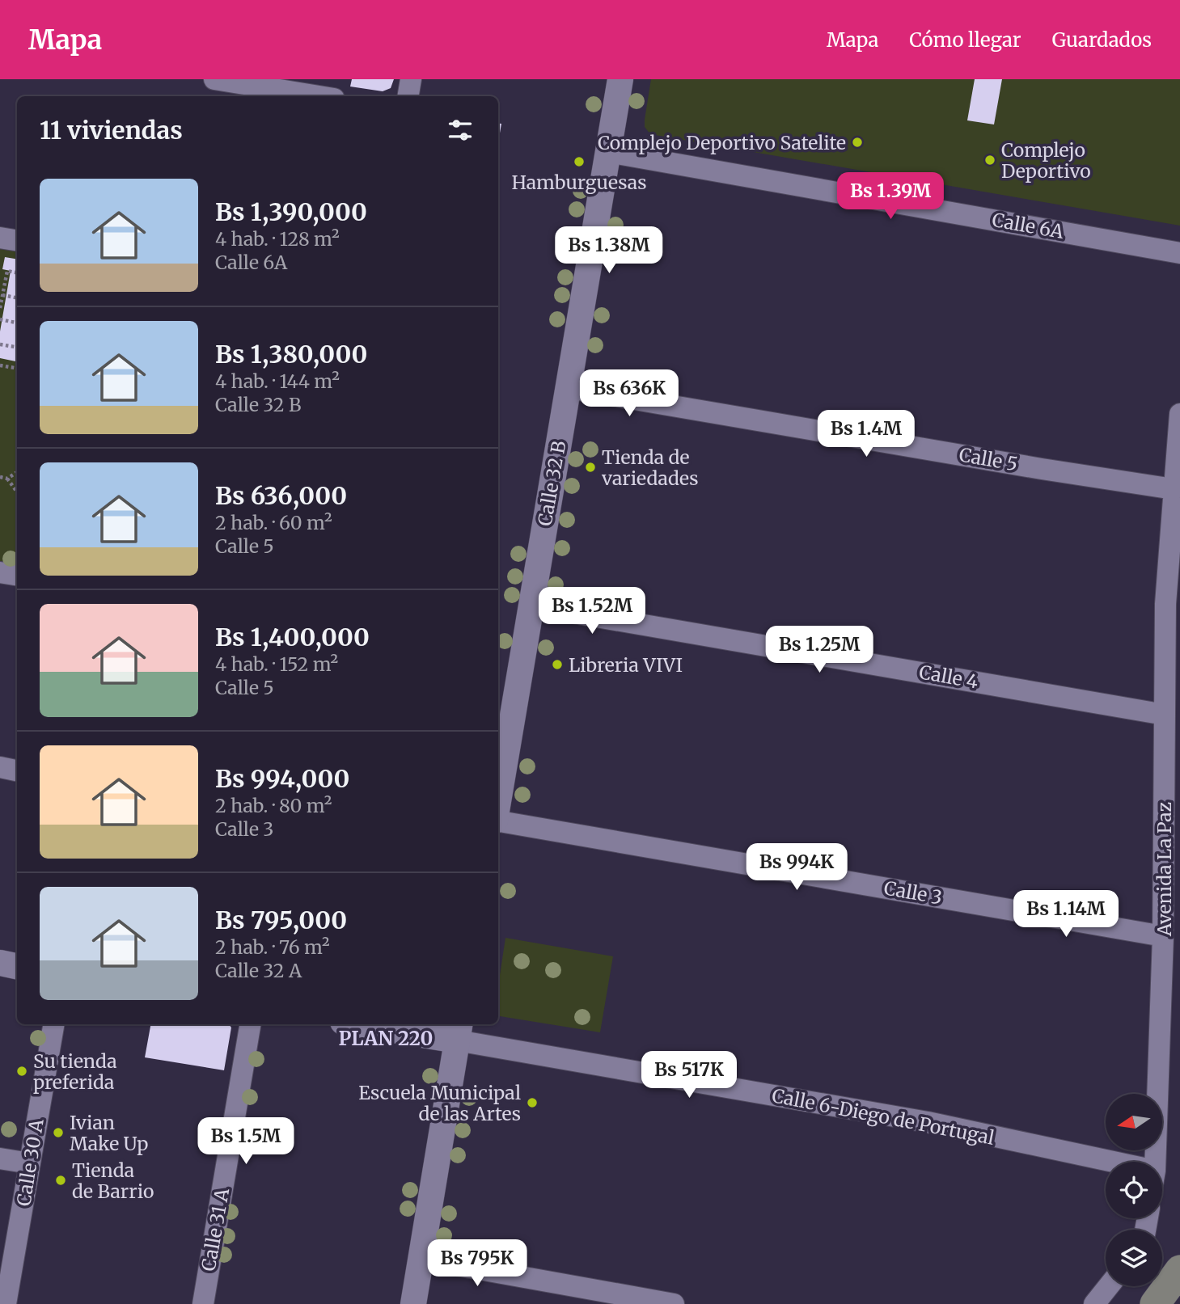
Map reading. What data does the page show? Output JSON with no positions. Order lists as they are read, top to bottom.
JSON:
{
  "streets": {
    "street": [
      "Calle 6A",
      "Calle 5",
      "Calle 32 B",
      "Calle 4",
      "Avenida La Paz",
      "Calle 3",
      "Calle 6-Diego de Portugal",
      "Calle 30 A",
      "Calle 31 A"
    ]
  },
  "crossings": [
    ["Calle 6A", "Calle 32 B"],
    ["Calle 5", "Calle 32 B"],
    ["Calle 5", "Avenida La Paz"],
    ["Calle 32 B", "Calle 4"],
    ["Calle 4", "Avenida La Paz"],
    ["Avenida La Paz", "Calle 3"]
  ],
  "districts": ["PLAN 220"],
  "places": [
    "Complejo Deportivo Satelite",
    "Complejo Deportivo",
    "Hamburguesas",
    "Tienda de variedades",
    "Libreria VIVI",
    "Su tienda preferida",
    "Escuela Municipal de las Artes",
    "Ivian Make Up",
    "Tienda de Barrio"
  ],
  "north": "left",
  "page": {
    "header": "Mapa",
    "nav": ["Mapa", "Cómo llegar", "Guardados"],
    "heading": "11 viviendas",
    "list": [
      {
        "name": "Bs 1,390,000",
        "note": "4 hab. · 128 m² · Calle 6A"
      },
      {
        "name": "Bs 1,380,000",
        "note": "4 hab. · 144 m² · Calle 32 B"
      },
      {
        "name": "Bs 636,000",
        "note": "2 hab. · 60 m² · Calle 5"
      },
      {
        "name": "Bs 1,400,000",
        "note": "4 hab. · 152 m² · Calle 5"
      },
      {
        "name": "Bs 994,000",
        "note": "2 hab. · 80 m² · Calle 3"
      },
      {
        "name": "Bs 795,000",
        "note": "2 hab. · 76 m² · Calle 32 A"
      }
    ],
    "price": [
      "Bs 1.39M",
      "Bs 1.38M",
      "Bs 636K",
      "Bs 1.4M",
      "Bs 1.52M",
      "Bs 1.25M",
      "Bs 994K",
      "Bs 1.14M",
      "Bs 517K",
      "Bs 1.5M",
      "Bs 795K"
    ]
  }
}
